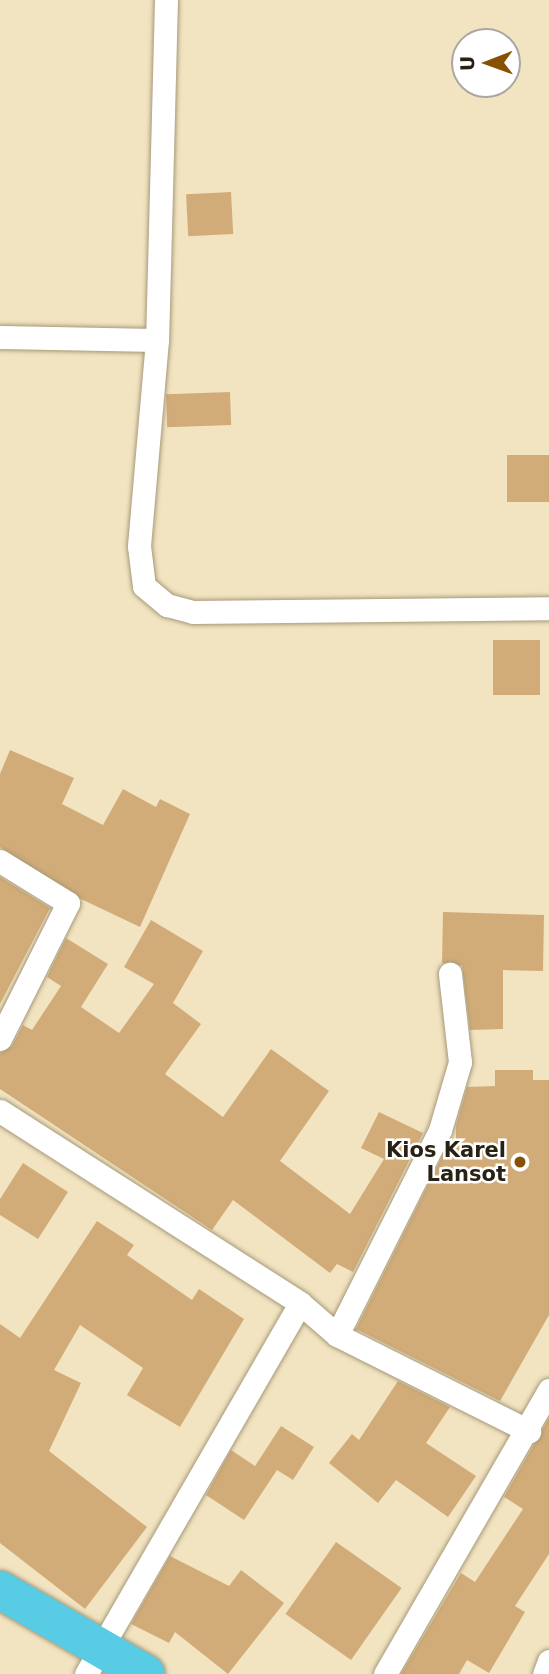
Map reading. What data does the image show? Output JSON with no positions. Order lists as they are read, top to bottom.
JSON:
{
  "places": ["Kios Karel Lansot"],
  "north": "left"
}
